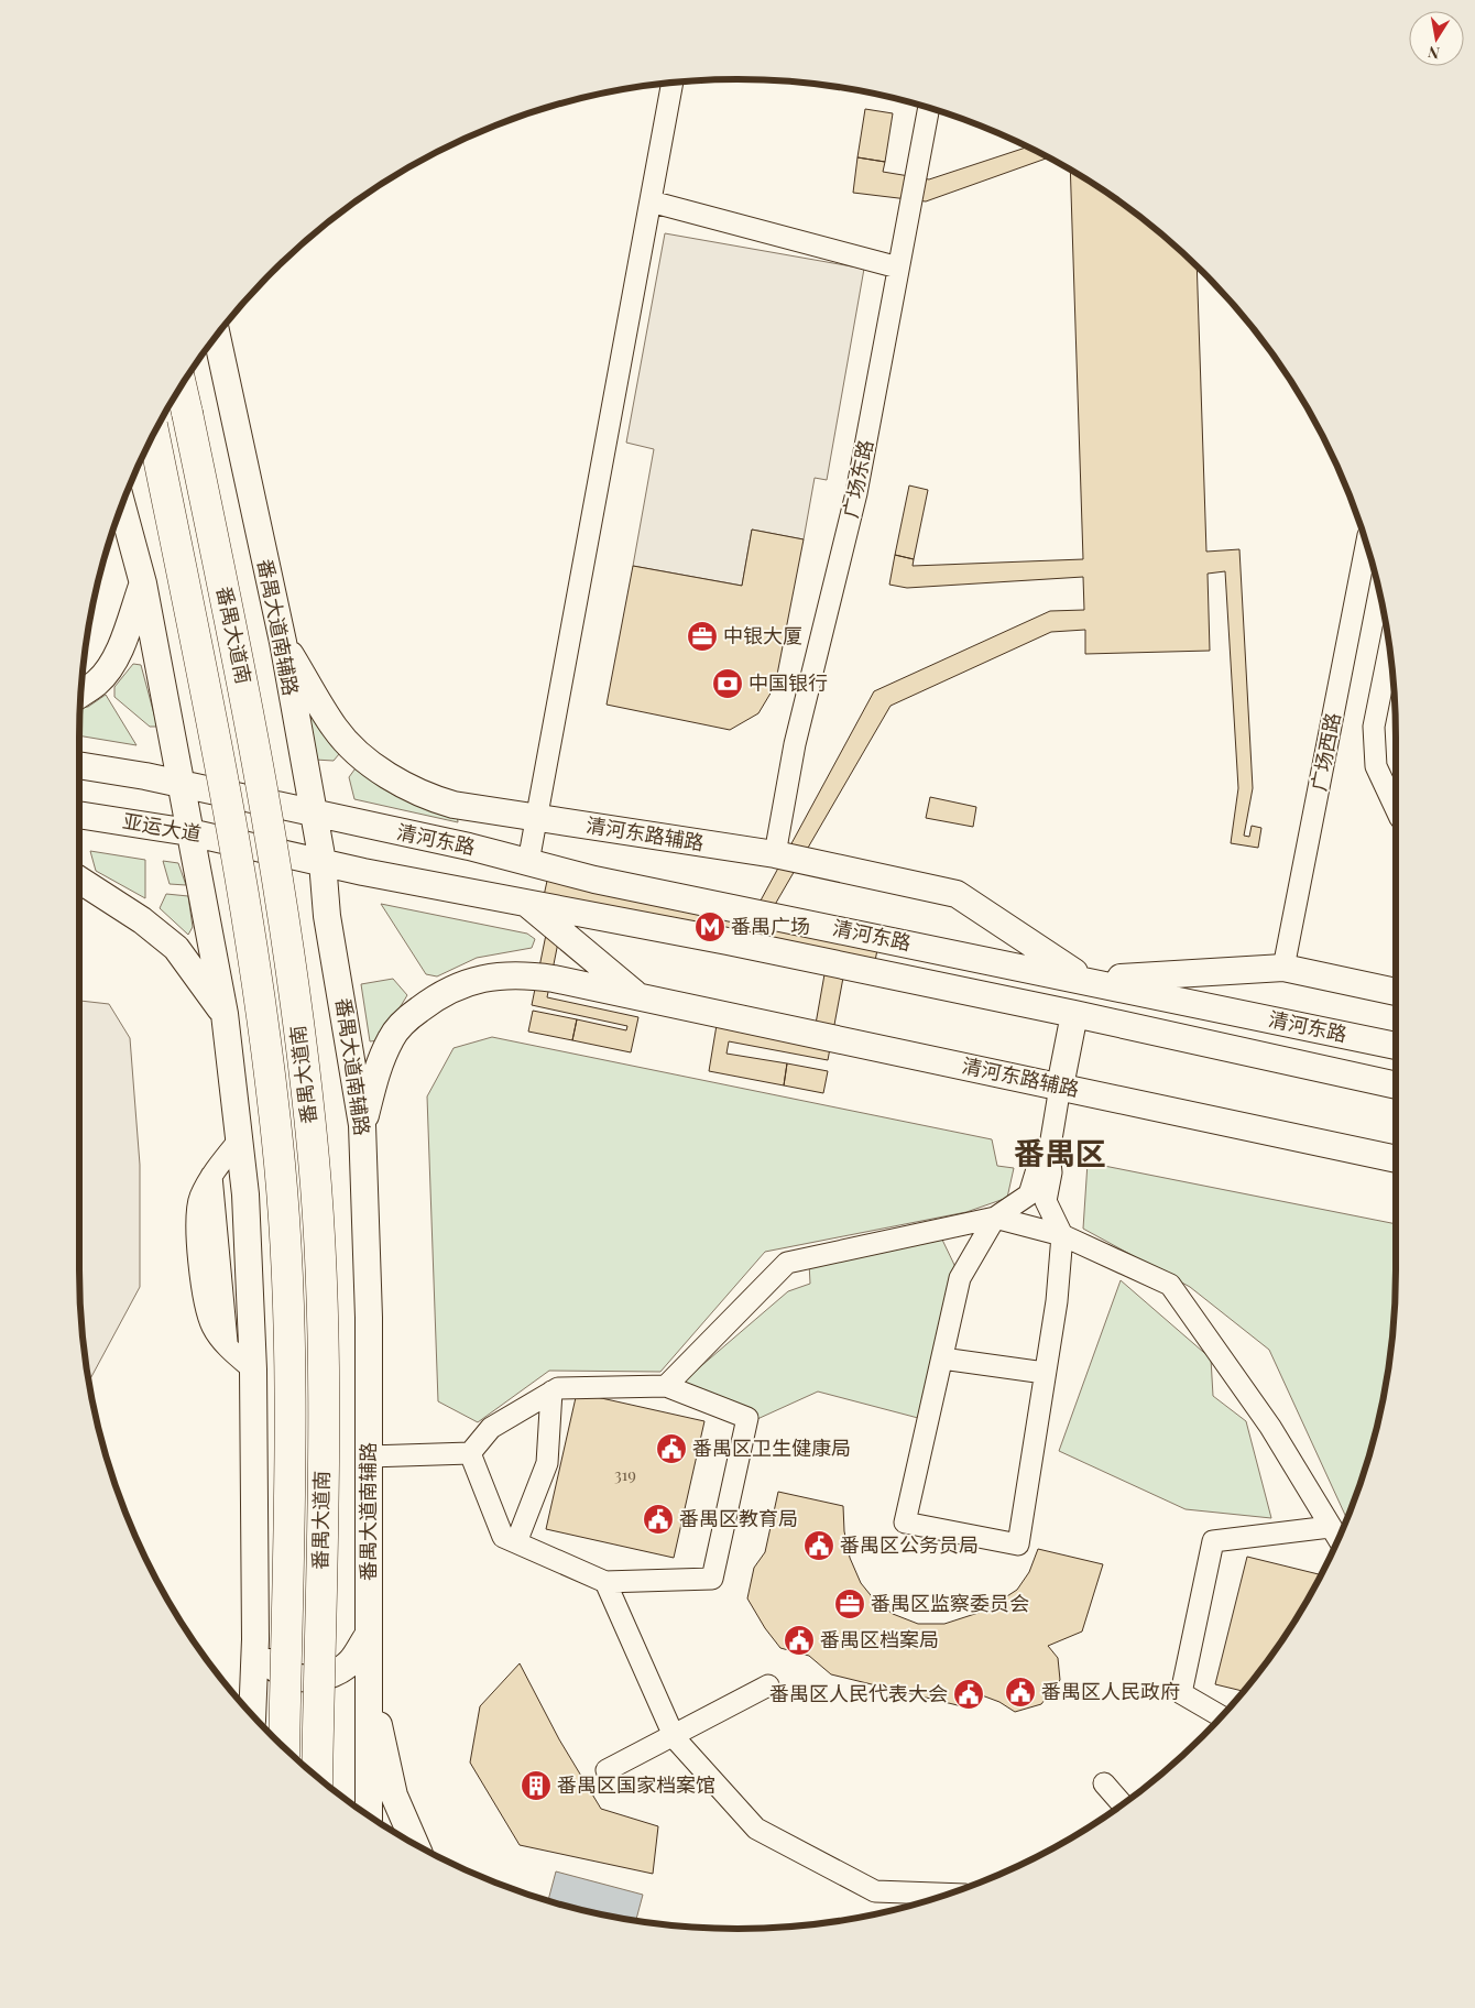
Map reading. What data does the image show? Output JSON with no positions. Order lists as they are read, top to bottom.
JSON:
{
  "streets": {
    "highway": ["番禺大道南"],
    "main road": [
      "番禺大道南辅路",
      "亚运大道",
      "清河东路辅路",
      "清河东路"
    ],
    "street": ["广场东路", "广场西路"]
  },
  "crossings": [
    ["广场东路", "清河东路辅路"],
    ["番禺大道南辅路", "清河东路辅路"],
    ["番禺大道南辅路", "清河东路"],
    ["亚运大道", "清河东路"],
    ["清河东路辅路", "清河东路"]
  ],
  "districts": ["番禺区"],
  "places": {
    "office": ["中银大厦", "番禺区监察委员会"],
    "bank": ["中国银行"],
    "metro station": ["番禺广场"],
    "public building": [
      "番禺区卫生健康局",
      "番禺区教育局",
      "番禺区公务员局",
      "番禺区档案局",
      "番禺区人民政府",
      "番禺区人民代表大会"
    ],
    "building": ["番禺区国家档案馆"]
  },
  "house_numbers": ["319"],
  "north": "bottom"
}
